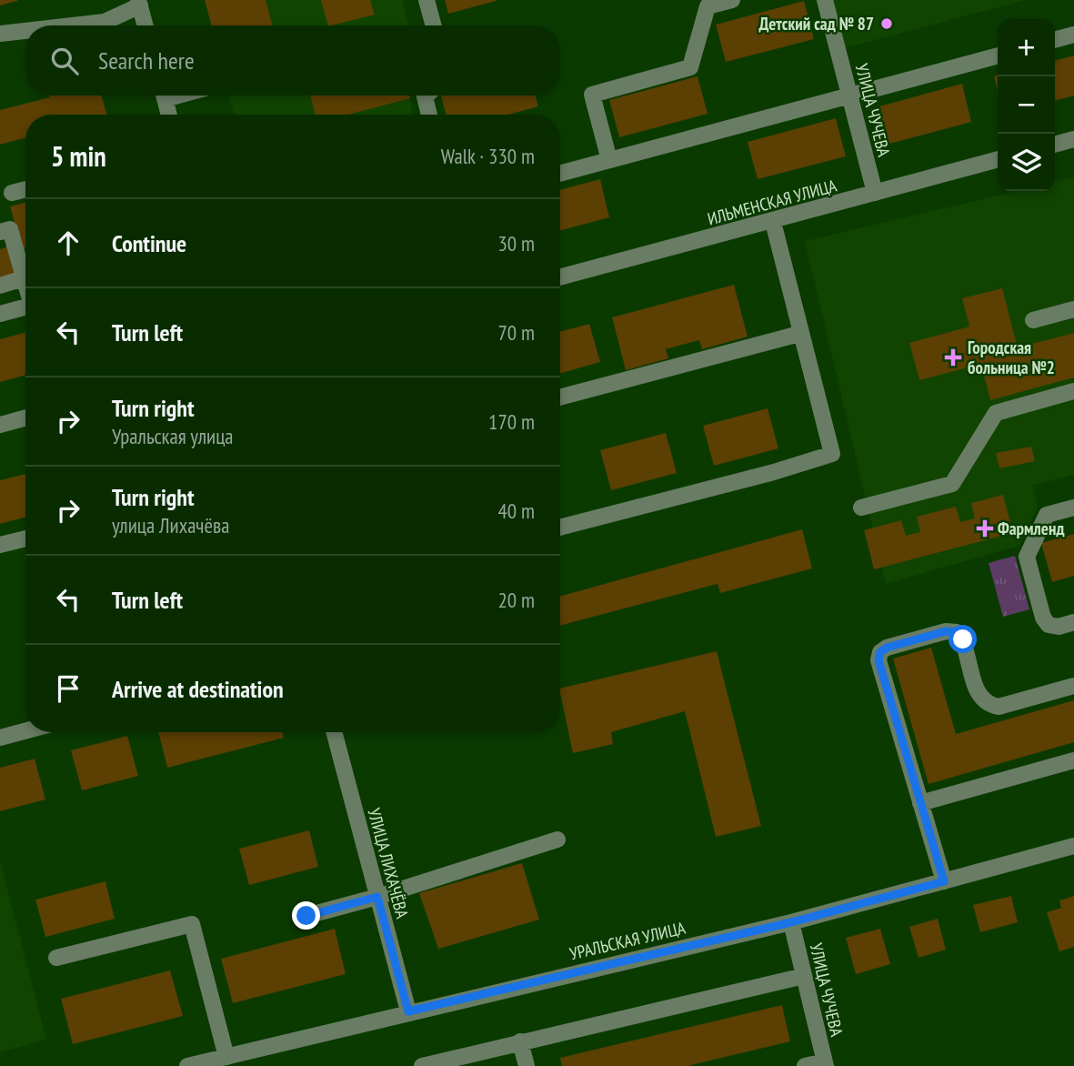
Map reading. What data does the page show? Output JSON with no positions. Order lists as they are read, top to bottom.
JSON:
{
  "streets": {
    "street": [
      "УЛИЦА ЧУЧЕВА",
      "ИЛЬМЕНСКАЯ УЛИЦА",
      "УЛИЦА ЛИХАЧЁВА",
      "УРАЛЬСКАЯ УЛИЦА"
    ]
  },
  "crossings": [
    ["УЛИЦА ЧУЧЕВА", "ИЛЬМЕНСКАЯ УЛИЦА"],
    ["УЛИЦА ЧУЧЕВА", "УРАЛЬСКАЯ УЛИЦА"],
    ["УЛИЦА ЛИХАЧЁВА", "УРАЛЬСКАЯ УЛИЦА"]
  ],
  "places": {
    "other": ["Детский сад № 87"],
    "health": ["Городская больница №2", "Фармленд"]
  },
  "page": {
    "map_buttons": ["+", "−"],
    "search": "Search here",
    "heading": ["5 min", "Walk · 330 m"],
    "list": [
      ["Continue", "30 m"],
      ["Turn left", "70 m"],
      ["Turn right", "Уральская улица", "170 m"],
      ["Turn right", "улица Лихачёва", "40 m"],
      ["Turn left", "20 m"],
      "Arrive at destination"
    ]
  }
}
